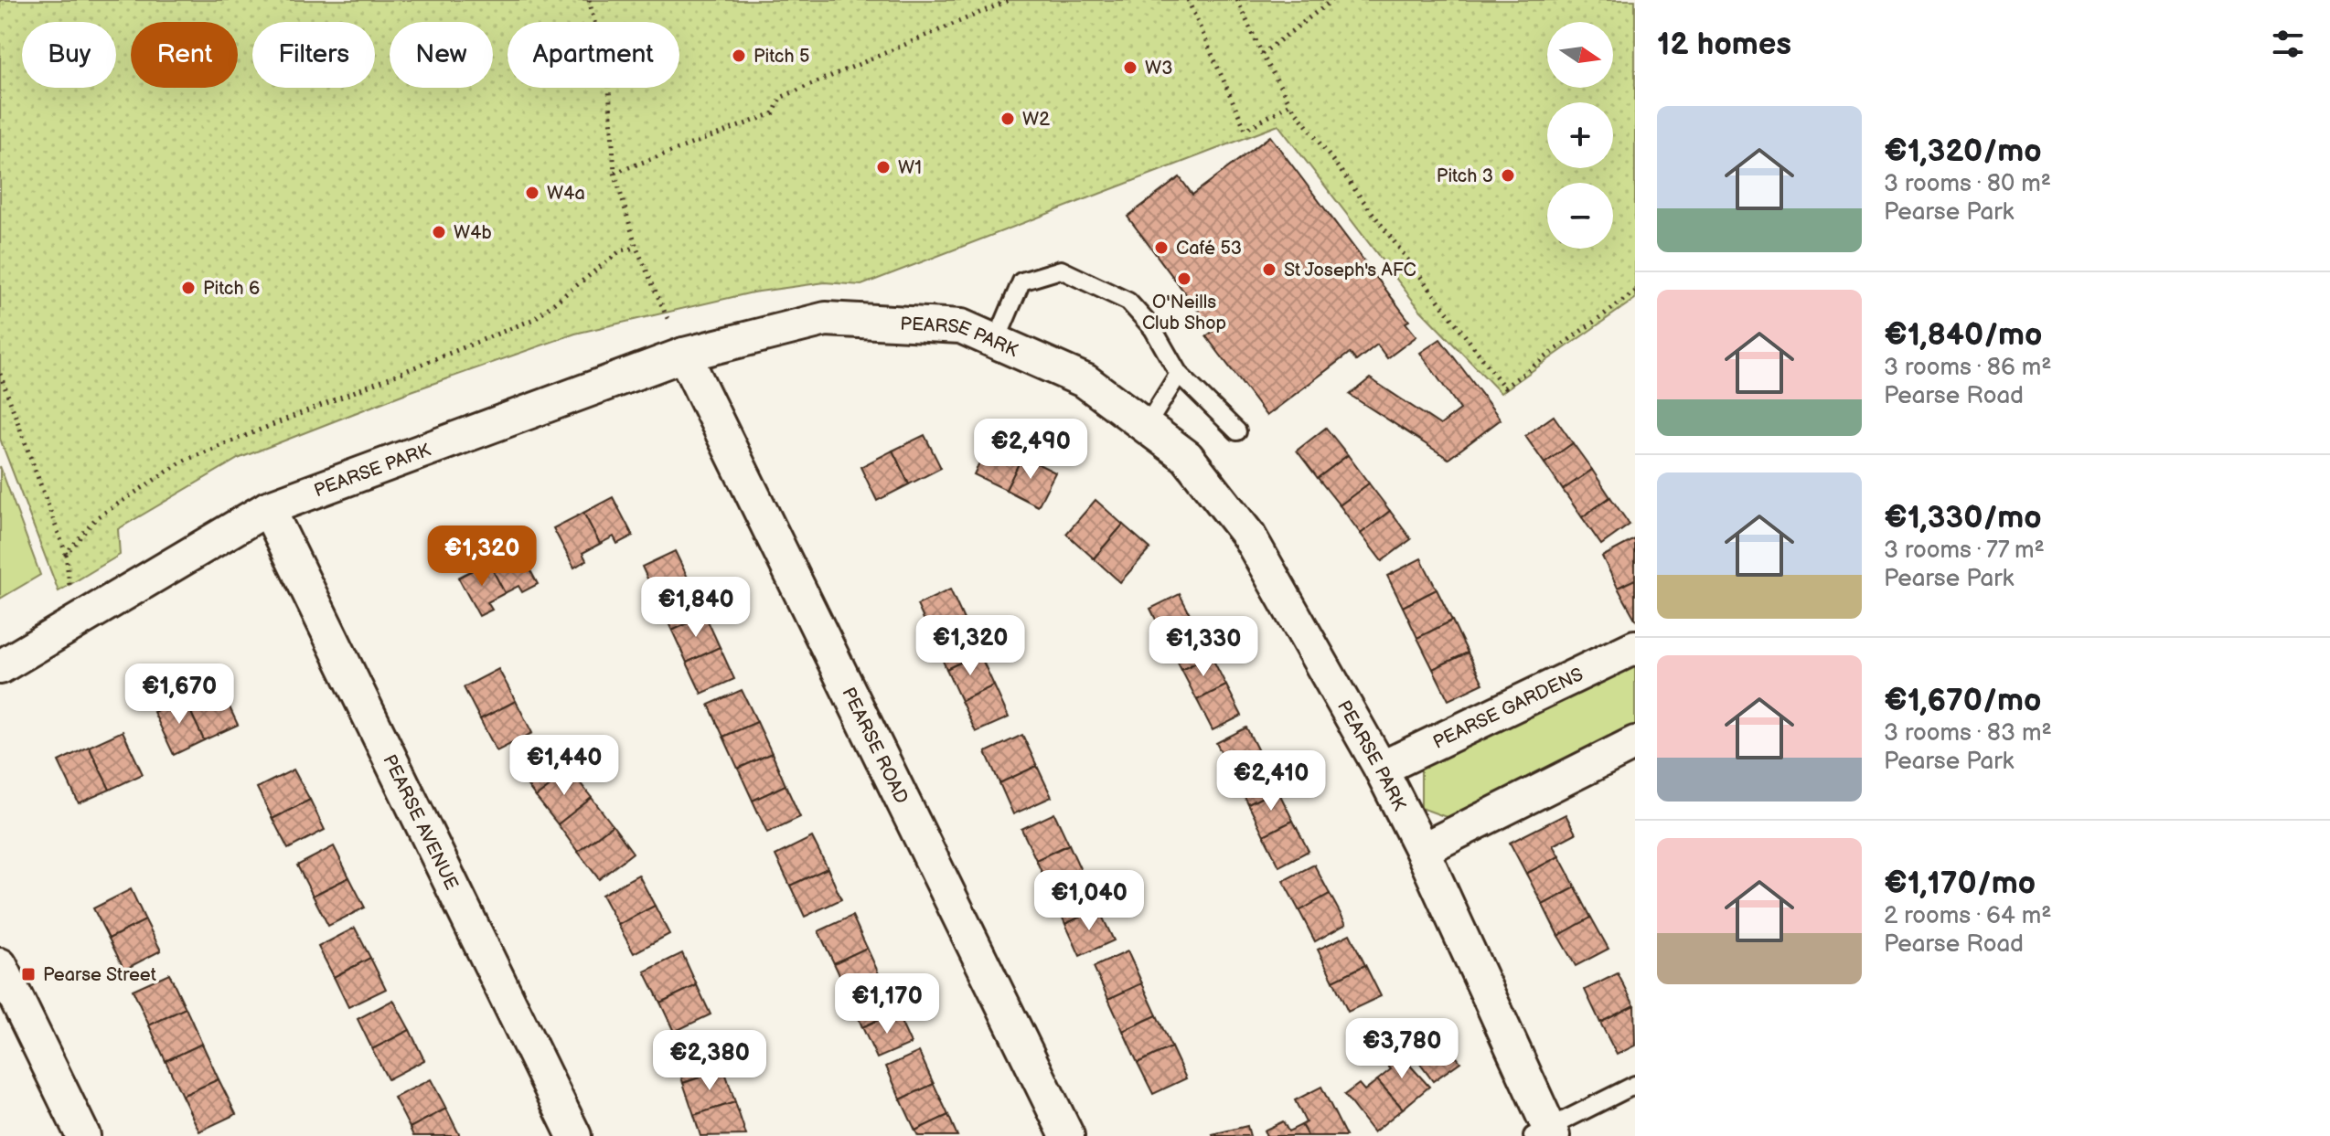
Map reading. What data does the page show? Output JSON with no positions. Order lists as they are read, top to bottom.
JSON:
{
  "streets": {
    "street": [
      "PEARSE PARK",
      "PEARSE GARDENS",
      "PEARSE ROAD",
      "PEARSE AVENUE"
    ]
  },
  "crossings": [
    ["PEARSE PARK", "PEARSE GARDENS"],
    ["PEARSE PARK", "PEARSE ROAD"],
    ["PEARSE PARK", "PEARSE AVENUE"]
  ],
  "places": {
    "other": [
      "Pitch 5",
      "W3",
      "W2",
      "W1",
      "Pitch 3",
      "W4a",
      "W4b",
      "Café 53",
      "St Joseph's AFC",
      "O'Neills Club Shop",
      "Pitch 6"
    ],
    "transit": ["Pearse Street"]
  },
  "north": "right",
  "page": {
    "heading": "12 homes",
    "map_buttons": ["+", "−"],
    "chip": [
      "Buy",
      "Rent",
      "Filters",
      "New",
      "Apartment"
    ],
    "list": [
      {
        "name": "€1,320/mo",
        "note": "3 rooms · 80 m² · Pearse Park"
      },
      {
        "name": "€1,840/mo",
        "note": "3 rooms · 86 m² · Pearse Road"
      },
      {
        "name": "€1,330/mo",
        "note": "3 rooms · 77 m² · Pearse Park"
      },
      {
        "name": "€1,670/mo",
        "note": "3 rooms · 83 m² · Pearse Park"
      },
      {
        "name": "€1,170/mo",
        "note": "2 rooms · 64 m² · Pearse Road"
      }
    ],
    "price": [
      "€2,490",
      "€1,320",
      "€1,840",
      "€1,320",
      "€1,330",
      "€1,670",
      "€1,440",
      "€2,410",
      "€1,040",
      "€1,170",
      "€3,780",
      "€2,380"
    ]
  }
}
